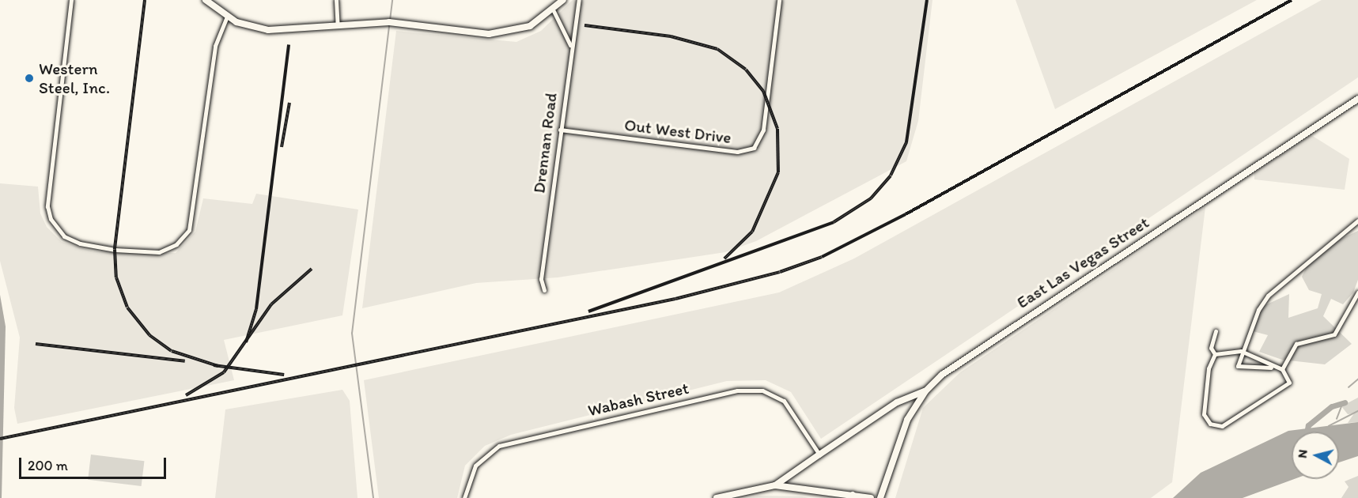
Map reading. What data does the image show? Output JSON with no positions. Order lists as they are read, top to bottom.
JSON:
{
  "streets": {
    "main road": ["East Las Vegas Street"],
    "street": ["Out West Drive", "Drennan Road", "Wabash Street"]
  },
  "crossings": [
    ["Out West Drive", "Drennan Road"]
  ],
  "places": ["Western Steel, Inc."],
  "scale_bar": "200 m",
  "north": "left"
}
